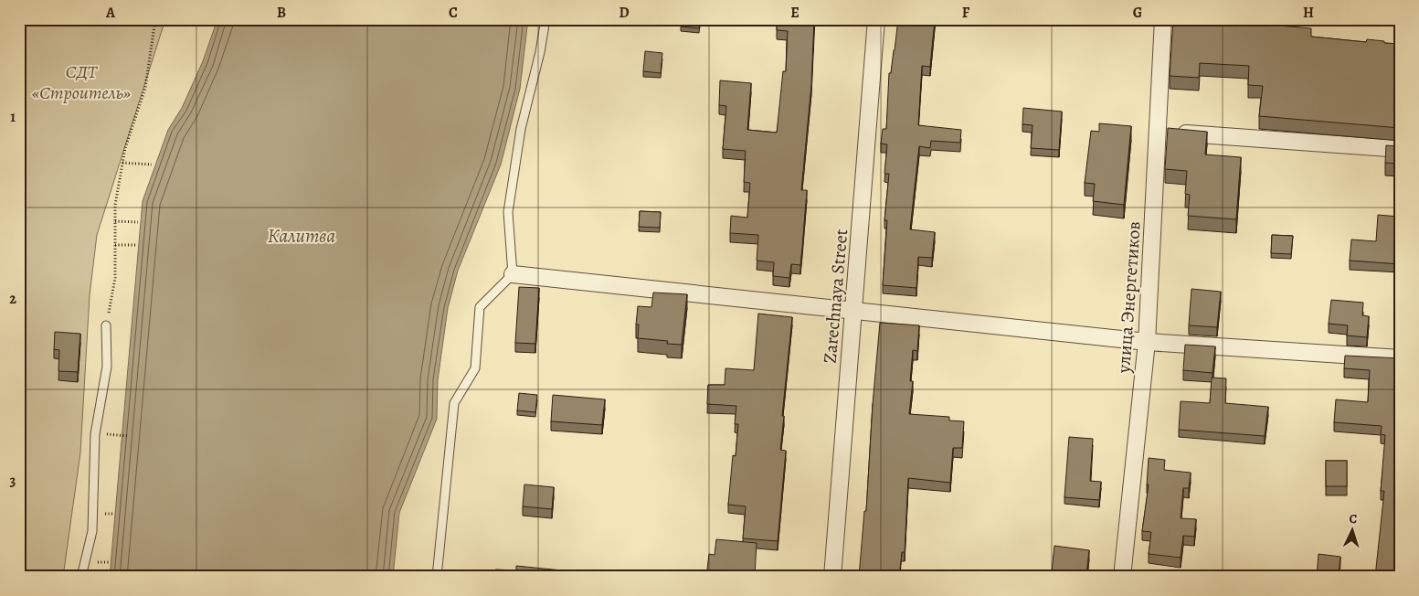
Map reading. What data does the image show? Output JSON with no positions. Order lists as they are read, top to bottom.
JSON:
{
  "streets": {
    "street": ["Zarechnaya Street", "улица Энергетиков"]
  },
  "water": ["Калитва"],
  "parks": ["СДТ «Строитель»"],
  "north": "top",
  "grid": {
    "columns": [
      "A",
      "B",
      "C",
      "D",
      "E",
      "F",
      "G",
      "H"
    ],
    "rows": ["1", "2", "3"]
  }
}
